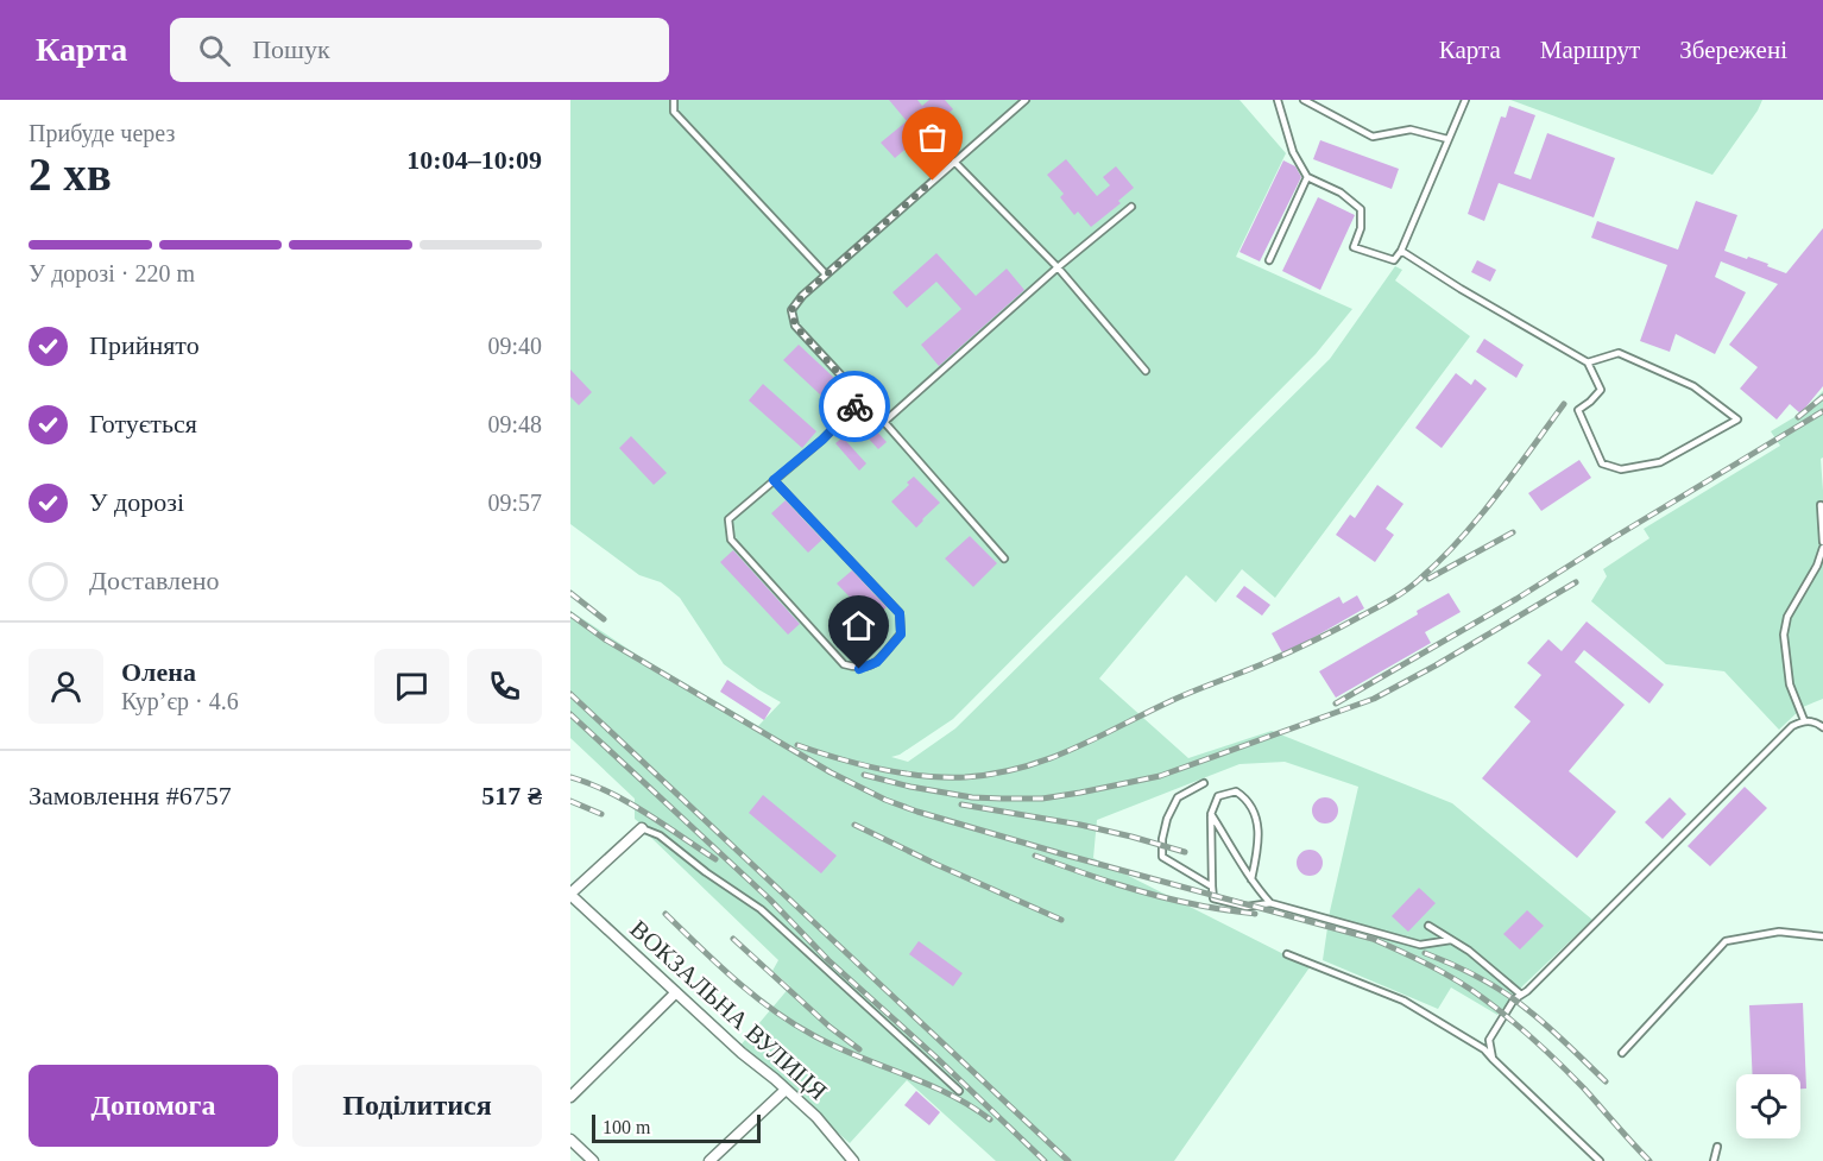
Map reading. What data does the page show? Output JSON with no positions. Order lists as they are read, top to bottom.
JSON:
{
  "streets": {
    "street": ["ВОКЗАЛЬНА ВУЛИЦЯ"]
  },
  "scale_bar": "100 m",
  "page": {
    "header": "Карта",
    "search": "Пошук",
    "nav": ["Карта", "Маршрут", "Збережені"],
    "heading": ["2 хв", "Прибуде через", "10:04–10:09"],
    "panel": [
      "Олена",
      "Кур’єр · 4.6",
      "Замовлення #6757",
      "517 ₴"
    ],
    "bar": "У дорозі · 220 m",
    "list": [
      ["Прийнято", "09:40"],
      ["Готується", "09:48"],
      ["У дорозі", "09:57"],
      "Доставлено"
    ],
    "buttons": ["Допомога", "Поділитися"],
    "scale": "100 m"
  }
}
